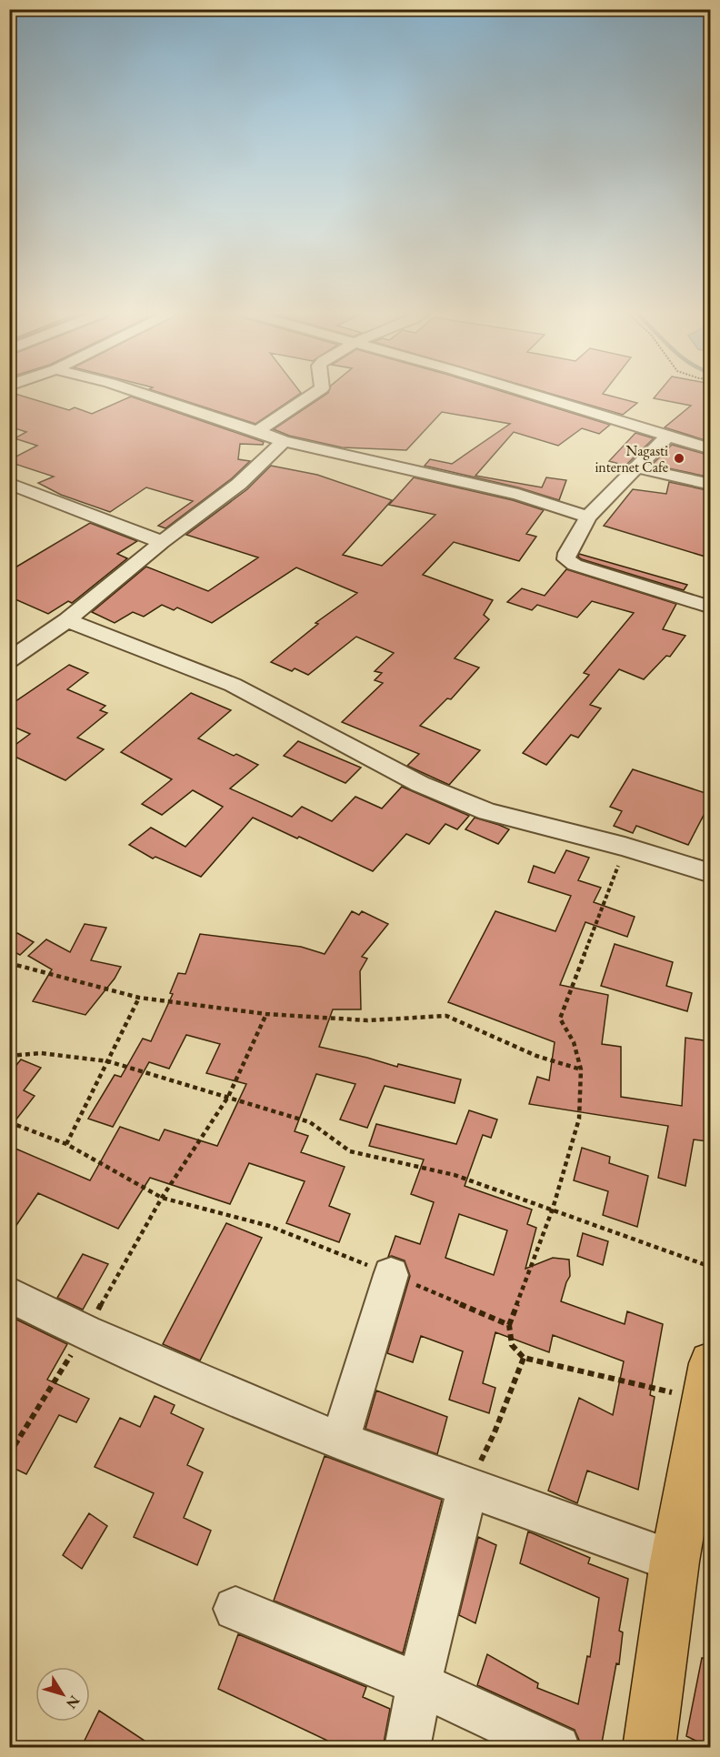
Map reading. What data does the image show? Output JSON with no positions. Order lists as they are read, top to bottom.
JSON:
{
  "places": ["Nagasti internet Cafe"],
  "north": "bottom right"
}
